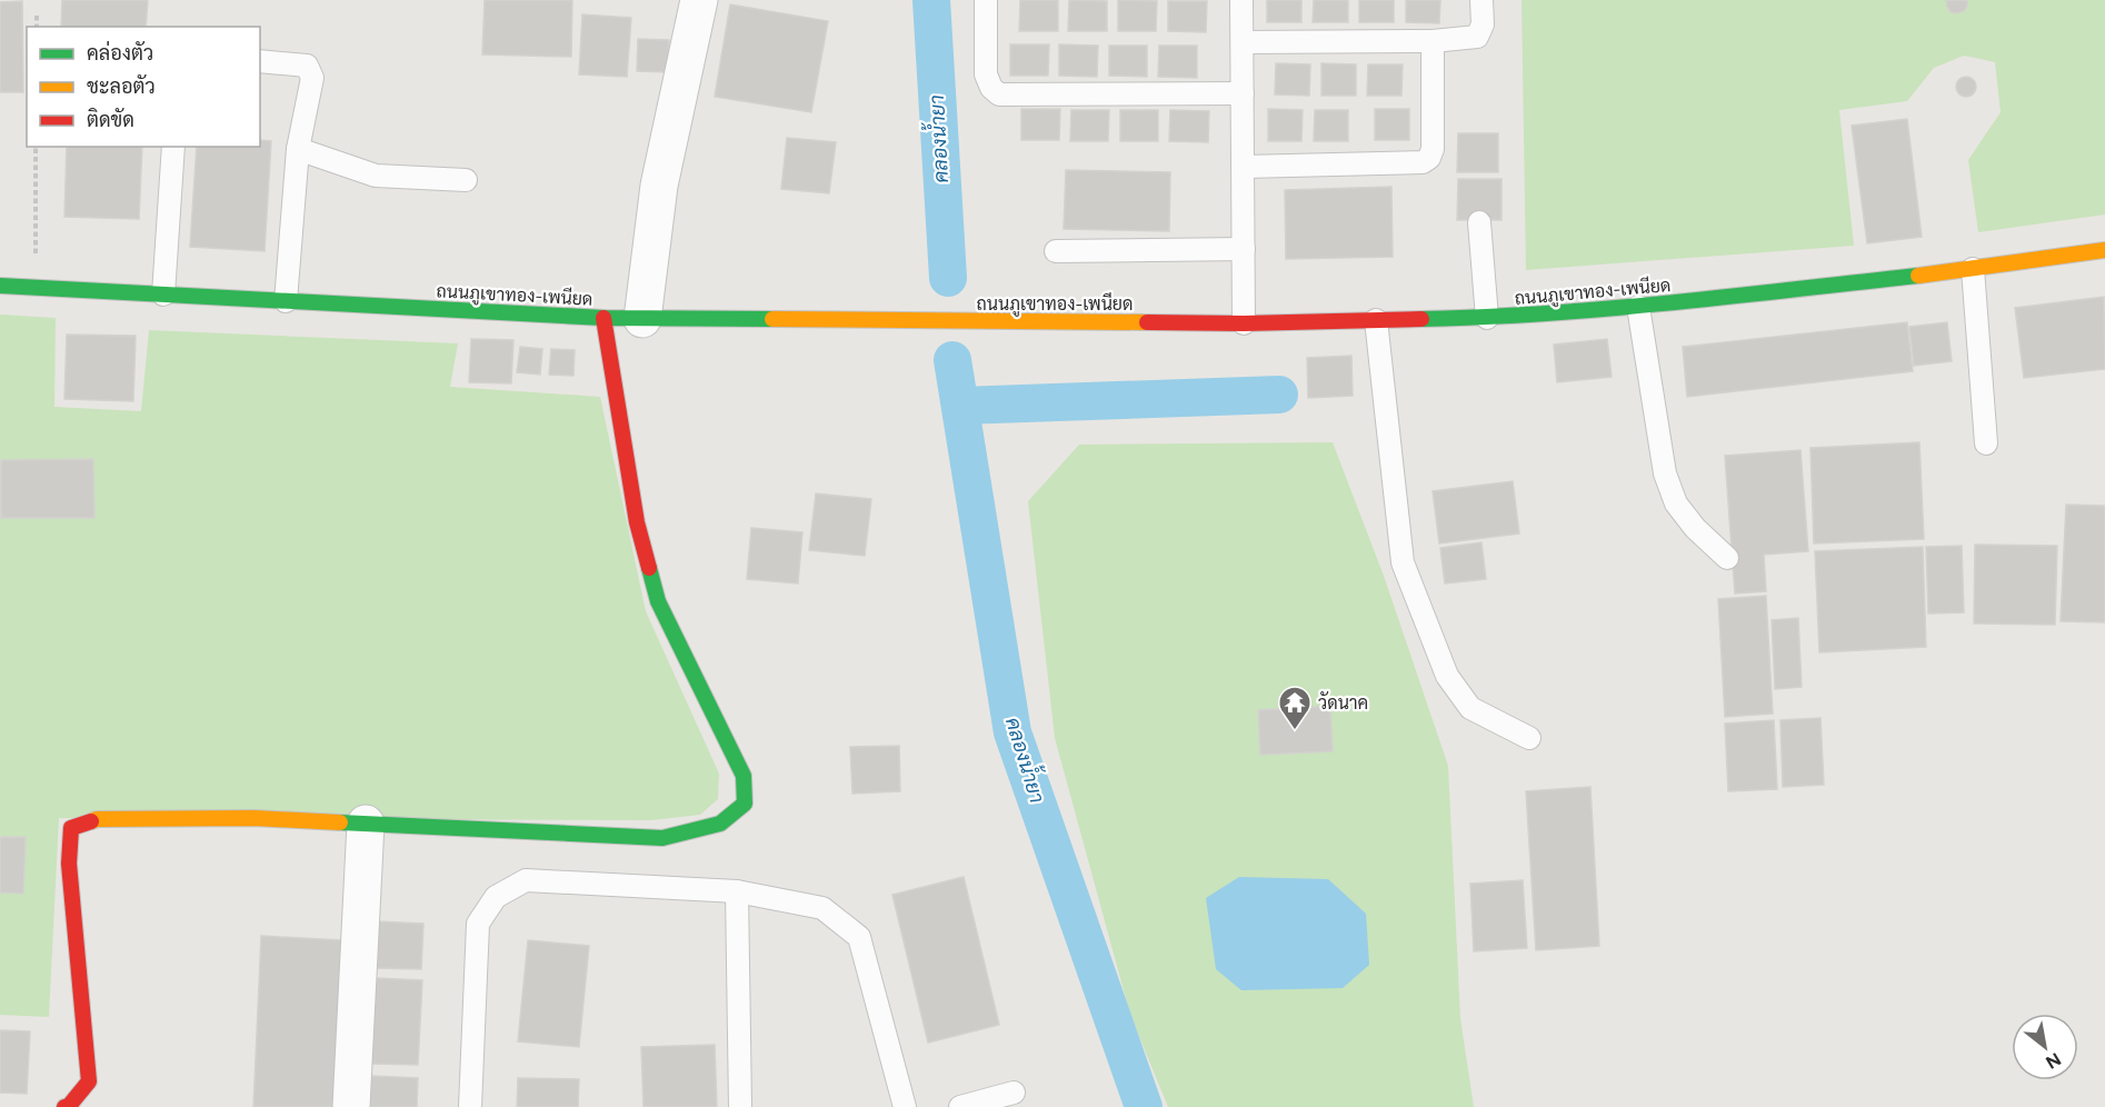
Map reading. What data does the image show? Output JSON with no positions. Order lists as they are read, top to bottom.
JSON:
{
  "streets": {
    "main road": ["ถนนภูเขาทอง-เพนียด"]
  },
  "water": ["คลองน้ำยา"],
  "places": {
    "temple": ["วัดนาค"]
  },
  "legend": ["คล่องตัว", "ชะลอตัว", "ติดขัด"],
  "north": "bottom right"
}
